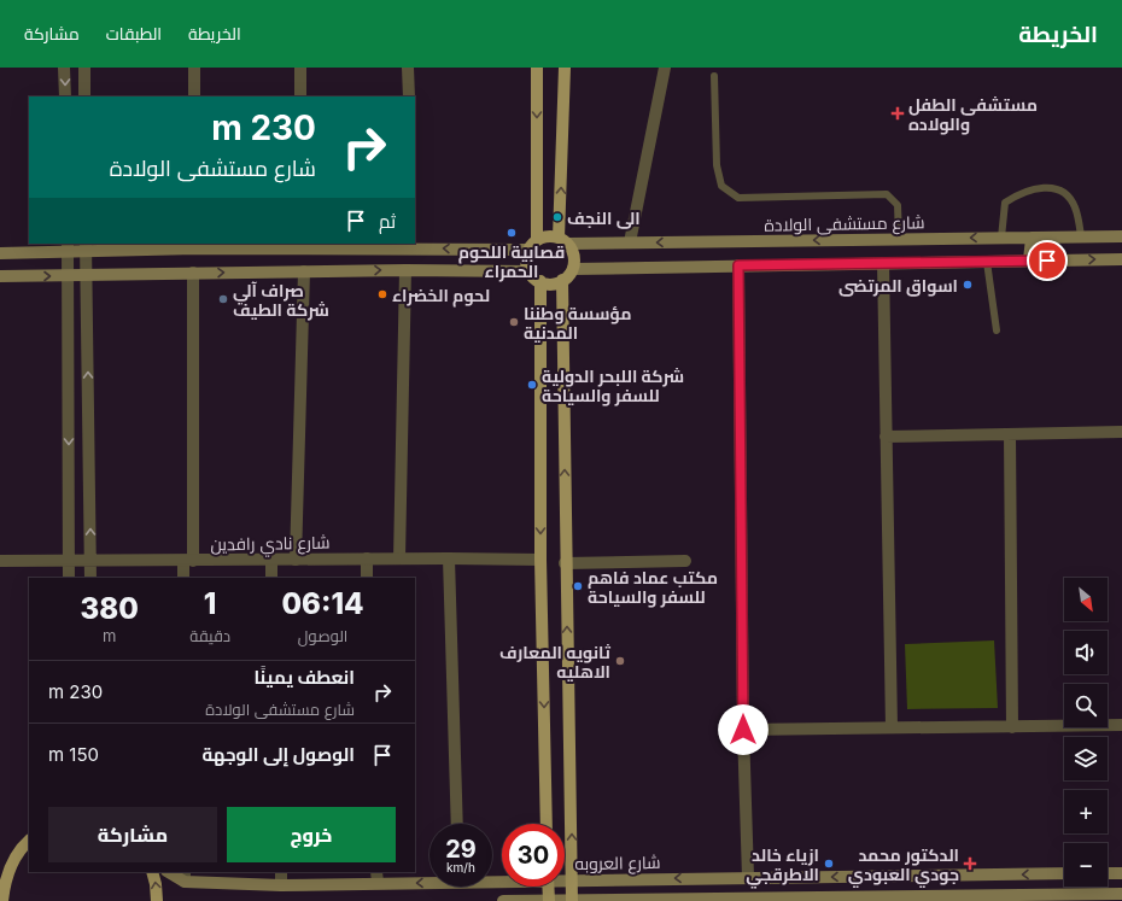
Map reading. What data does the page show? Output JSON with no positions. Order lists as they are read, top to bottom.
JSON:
{
  "streets": {
    "main road": ["شارع مستشفى الولادة", "شارع العروبه"],
    "street": ["شارع نادي رافدين"]
  },
  "places": {
    "health": ["مستشفى الطفل والولاده", "الدكتور محمد جودي العبودي"],
    "other": [
      "الى النجف",
      "قصابية اللحوم الحمراء",
      "اسواق المرتضى",
      "لحوم الخضراء",
      "صراف آلي شركة الطيف",
      "مؤسسة وطننا المدنية",
      "شركة اللبحر الدولية للسفر والسياحة",
      "مكتب عماد فاهم للسفر والسياحة",
      "ثانويه المعارف الاهليه",
      "ازياء خالد الاطرقجي"
    ]
  },
  "north": "bottom right",
  "page": {
    "header": "الخريطة",
    "nav": ["الخريطة", "الطبقات", "مشاركة"],
    "turn": ["230 m", "شارع مستشفى الولادة"],
    "then": "ثم",
    "map_buttons": ["+", "−"],
    "eta": [
      "06:14",
      "الوصول",
      "1",
      "دقيقة",
      "380",
      "m"
    ],
    "list": [
      {
        "name": "انعطف يمينًا",
        "note": "شارع مستشفى الولادة",
        "value": "230 m"
      },
      {
        "name": "الوصول إلى الوجهة",
        "value": "150 m"
      }
    ],
    "buttons": ["خروج", "مشاركة"],
    "speed": "29 km/h",
    "limit": "30"
  }
}
